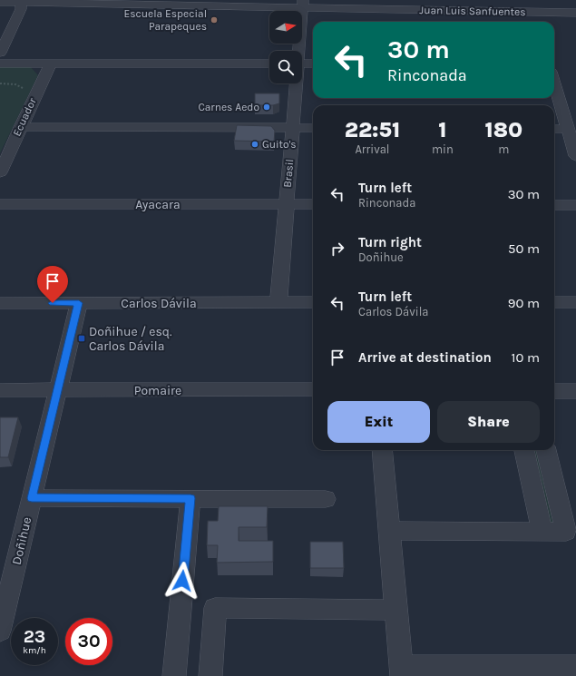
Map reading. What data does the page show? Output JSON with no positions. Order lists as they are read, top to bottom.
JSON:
{
  "streets": {
    "street": [
      "Juan Luis Sanfuentes",
      "Ecuador",
      "Brasil",
      "Ayacara",
      "Carlos Dávila",
      "Pomaire",
      "Doñihue"
    ]
  },
  "crossings": [
    ["Juan Luis Sanfuentes", "Brasil"],
    ["Brasil", "Ayacara"],
    ["Brasil", "Carlos Dávila"],
    ["Carlos Dávila", "Doñihue"],
    ["Pomaire", "Doñihue"]
  ],
  "places": {
    "other": ["Escuela Especial Parapeques", "Carnes Aedo", "Guito's"],
    "transit": ["Doñihue / esq. Carlos Dávila"]
  },
  "north": "right",
  "page": {
    "turn": ["30 m", "Rinconada"],
    "eta": [
      "22:51",
      "Arrival",
      "1",
      "min",
      "180",
      "m"
    ],
    "list": [
      {
        "name": "Turn left",
        "note": "Rinconada",
        "value": "30 m"
      },
      {
        "name": "Turn right",
        "note": "Doñihue",
        "value": "50 m"
      },
      {
        "name": "Turn left",
        "note": "Carlos Dávila",
        "value": "90 m"
      },
      {
        "name": "Arrive at destination",
        "value": "10 m"
      }
    ],
    "buttons": ["Exit", "Share"],
    "speed": "23 km/h",
    "limit": "30"
  }
}
